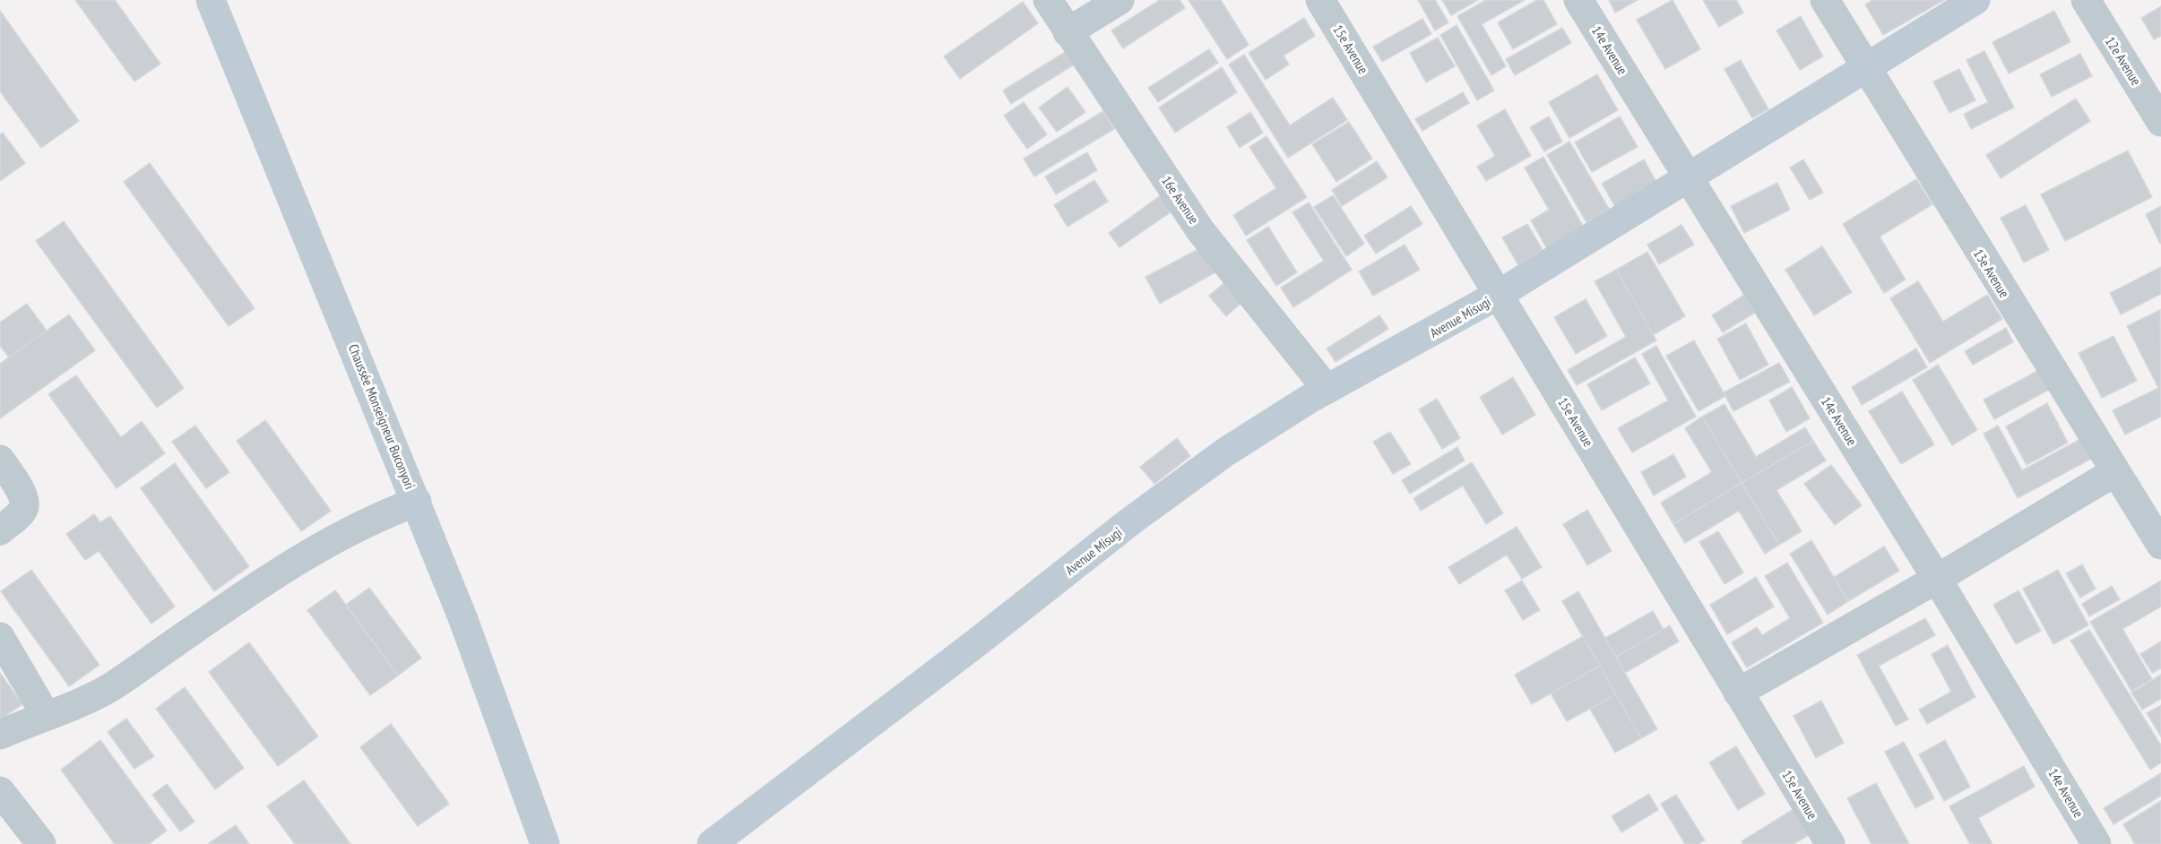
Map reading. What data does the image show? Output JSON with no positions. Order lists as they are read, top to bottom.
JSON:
{
  "streets": {
    "street": [
      "15e Avenue",
      "14e Avenue",
      "12e Avenue",
      "16e Avenue",
      "13e Avenue",
      "Avenue Misugi",
      "Chaussée Monseigneur Buconyori"
    ]
  },
  "crossings": [
    ["15e Avenue", "Avenue Misugi"],
    ["14e Avenue", "Avenue Misugi"],
    ["16e Avenue", "Avenue Misugi"],
    ["13e Avenue", "Avenue Misugi"]
  ]
}
